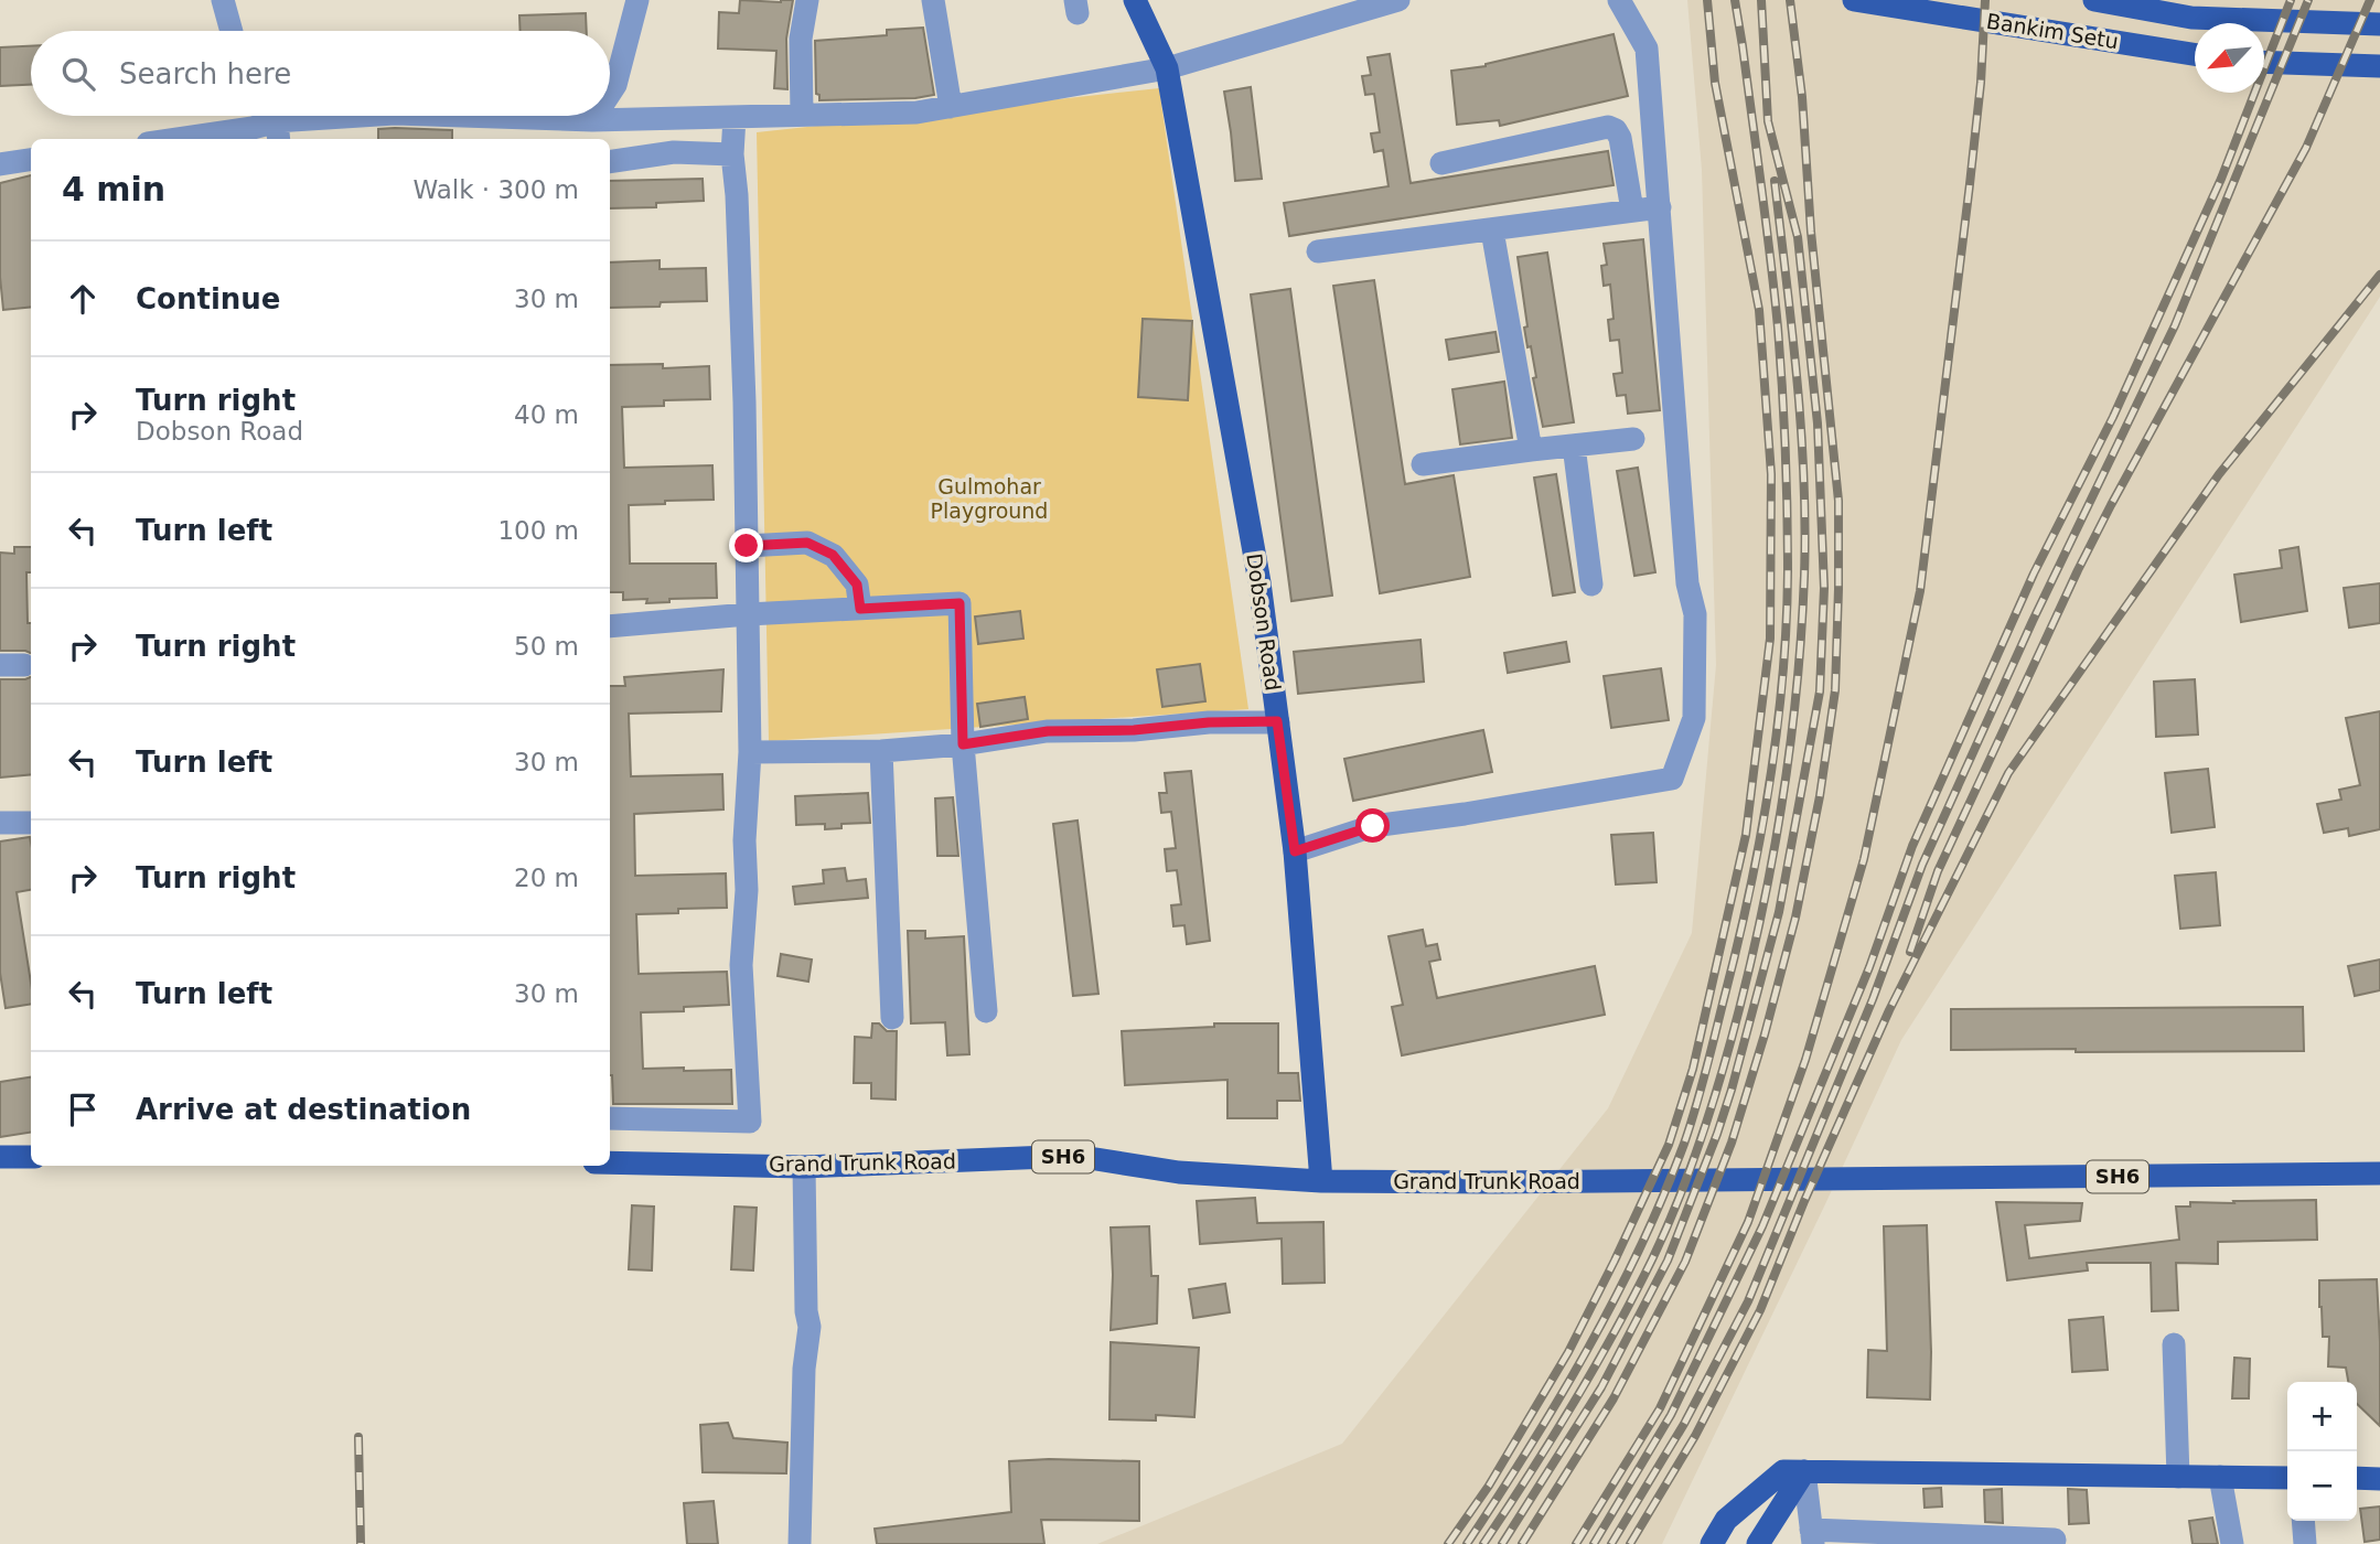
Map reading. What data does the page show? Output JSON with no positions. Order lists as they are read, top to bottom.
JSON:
{
  "streets": {
    "main road": [
      "Bankim Setu",
      "Dobson Road",
      "SH6",
      "Grand Trunk Road"
    ]
  },
  "crossings": [
    ["Dobson Road", "Grand Trunk Road"]
  ],
  "parks": ["Gulmohar Playground"],
  "north": "bottom left",
  "page": {
    "search": "Search here",
    "heading": ["4 min", "Walk · 300 m"],
    "list": [
      ["Continue", "30 m"],
      ["Turn right", "Dobson Road", "40 m"],
      ["Turn left", "100 m"],
      ["Turn right", "50 m"],
      ["Turn left", "30 m"],
      ["Turn right", "20 m"],
      ["Turn left", "30 m"],
      "Arrive at destination"
    ],
    "map_buttons": ["+", "−"]
  }
}
